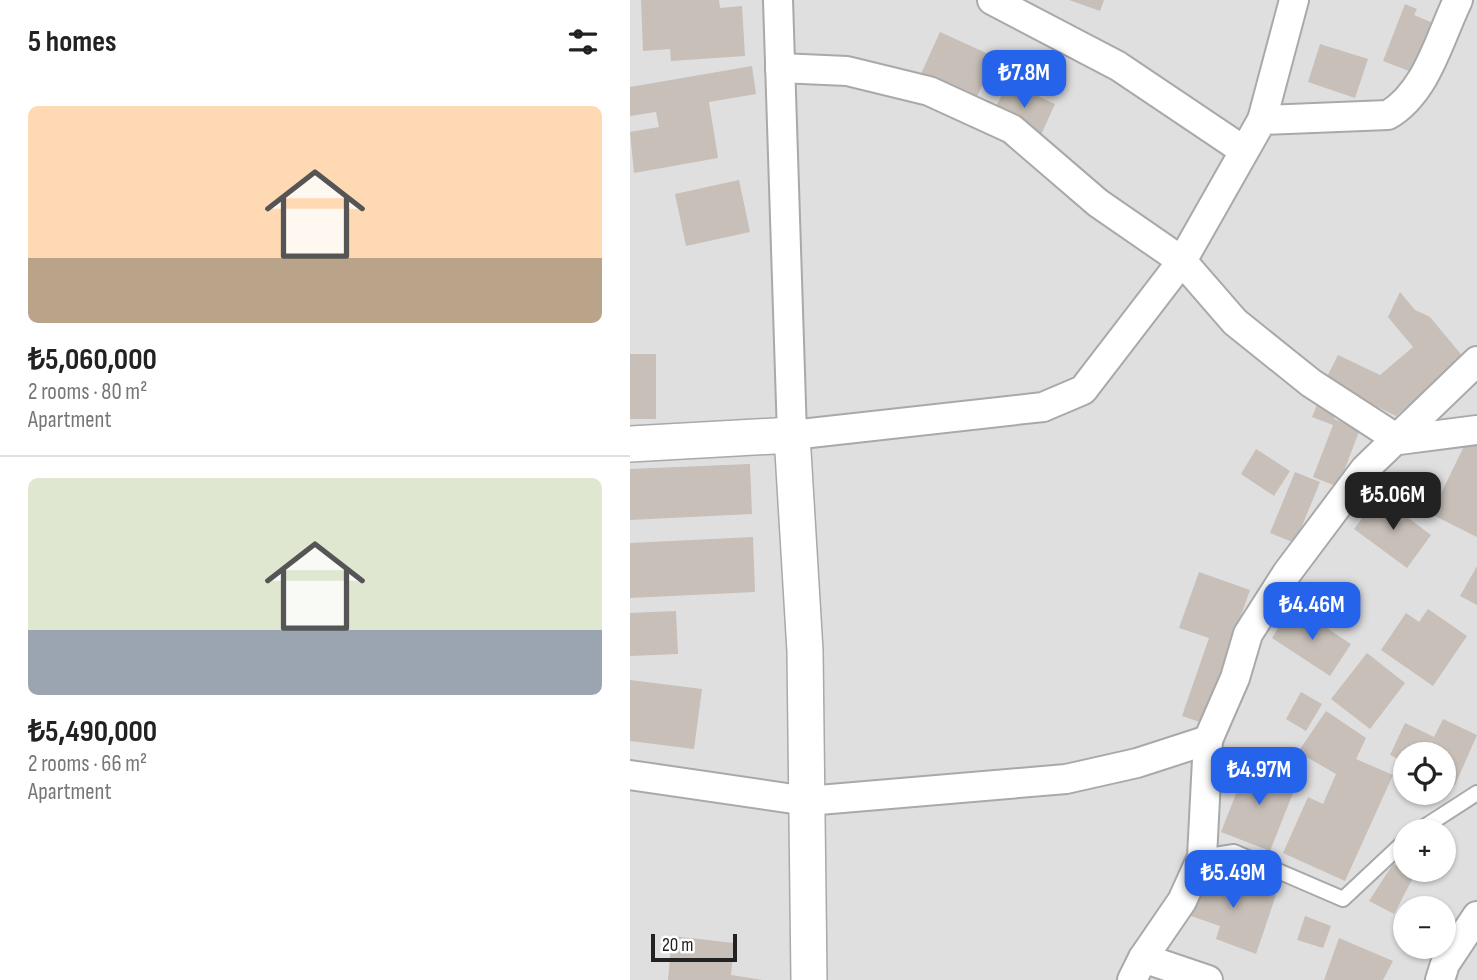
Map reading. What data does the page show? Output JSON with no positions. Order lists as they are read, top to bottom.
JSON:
{
  "scale_bar": "20 m",
  "page": {
    "heading": "5 homes",
    "price": [
      "₺7.8M",
      "₺5.06M",
      "₺4.46M",
      "₺4.97M",
      "₺5.49M"
    ],
    "list": [
      {
        "name": "₺5,060,000",
        "note": "2 rooms · 80 m² · Apartment"
      },
      {
        "name": "₺5,490,000",
        "note": "2 rooms · 66 m² · Apartment"
      }
    ],
    "map_buttons": ["+", "−"],
    "scale": "20 m"
  }
}
